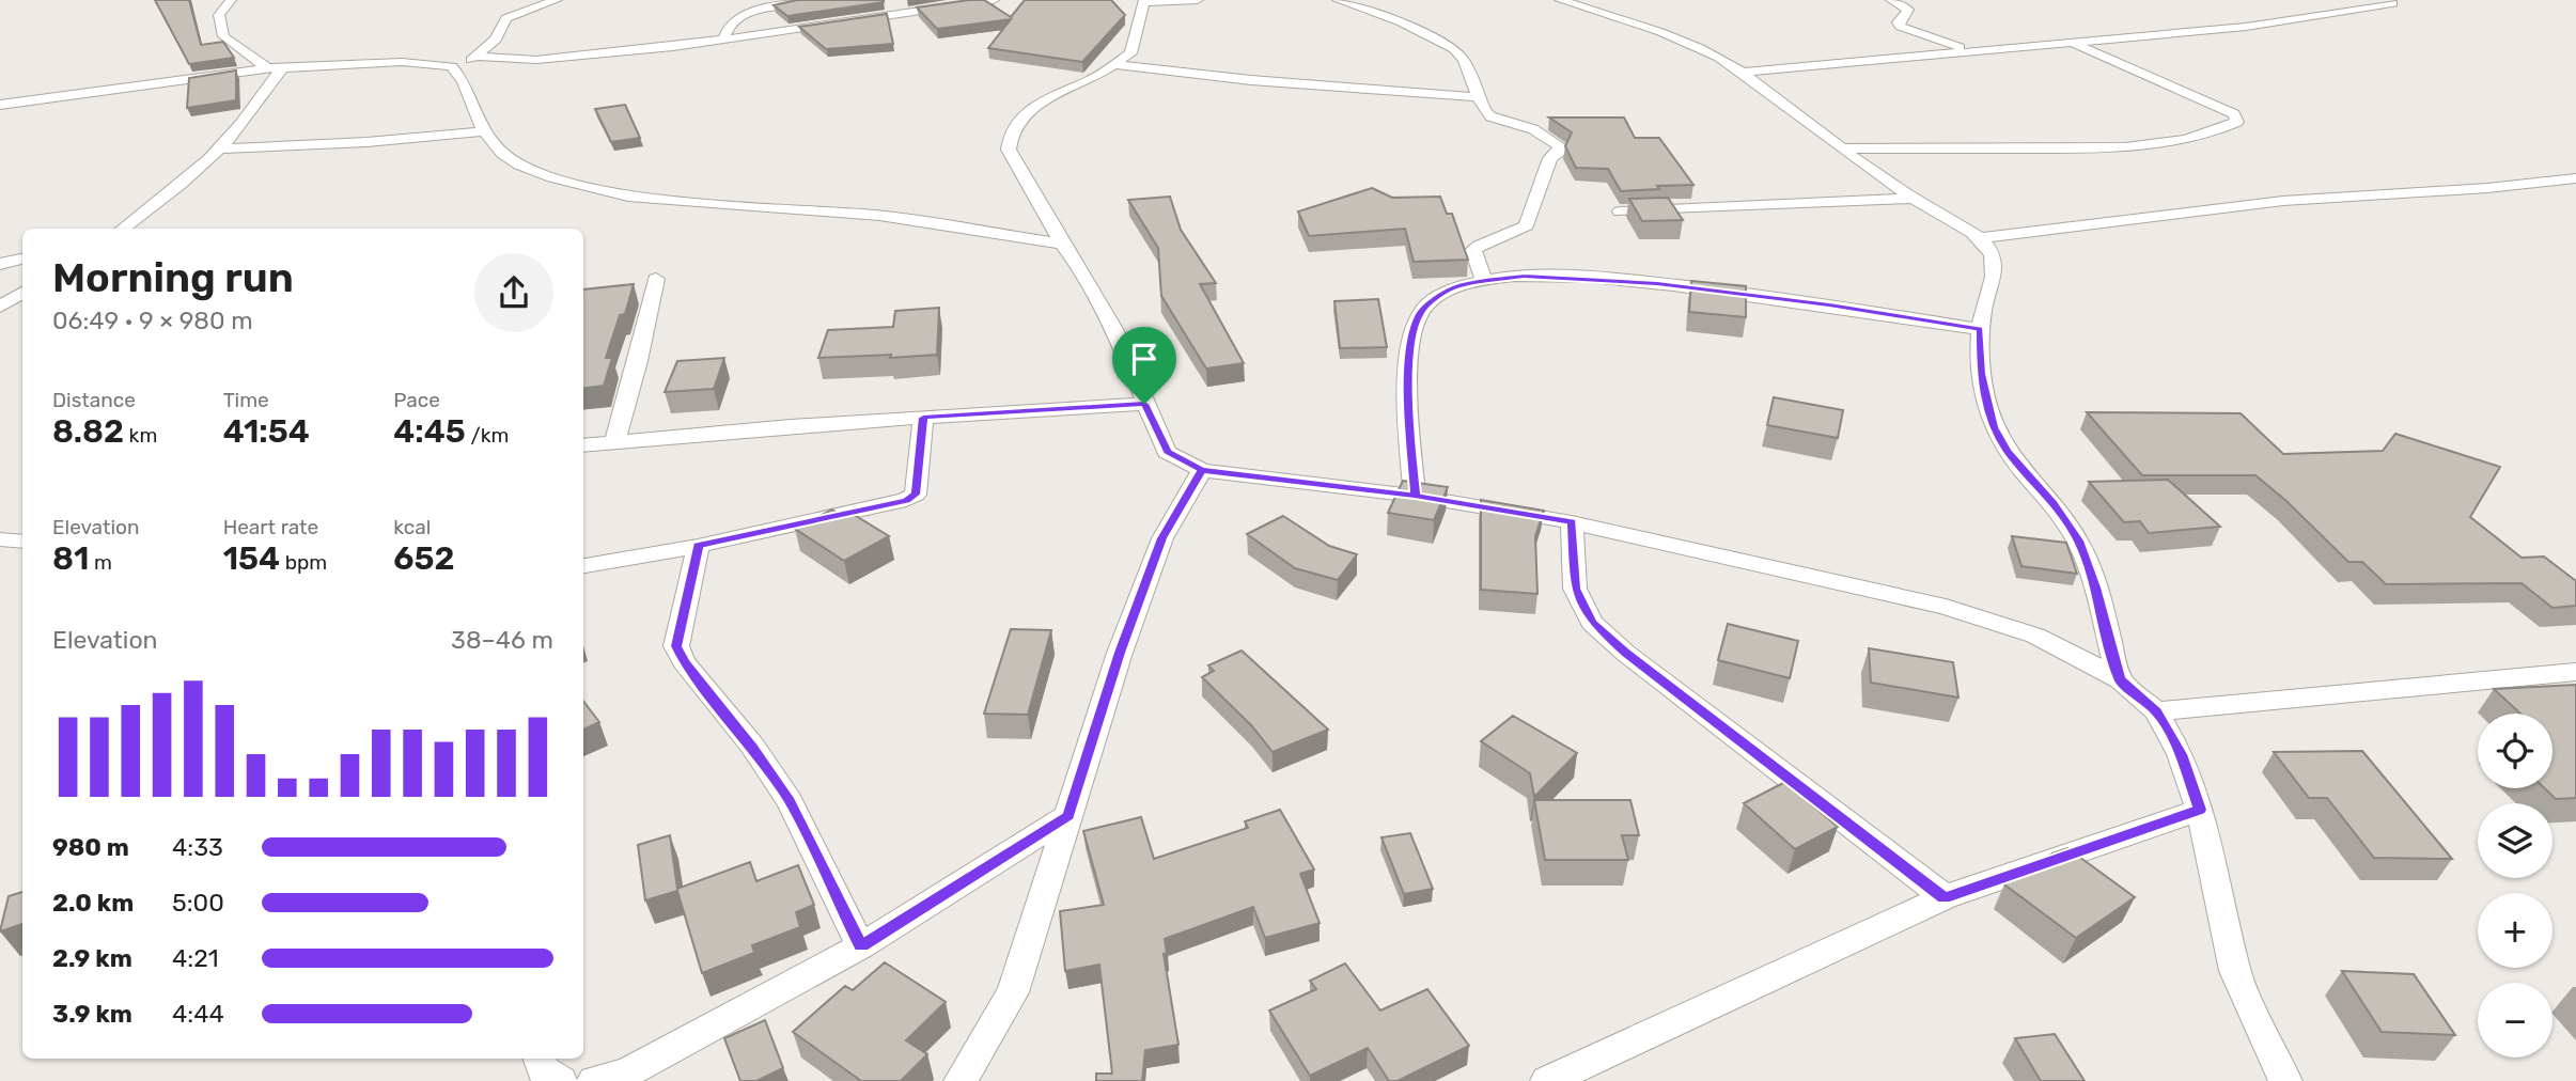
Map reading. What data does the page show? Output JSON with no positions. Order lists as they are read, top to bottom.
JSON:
{
  "page": {
    "heading": ["Morning run", "06:49 · 9 × 980 m"],
    "stats": [
      ["Distance", "8.82 km"],
      ["Time", "41:54"],
      ["Pace", "4:45 /km"],
      ["Elevation", "81 m"],
      ["Heart rate", "154 bpm"],
      ["kcal", "652"]
    ],
    "chart": ["Elevation", "38–46 m"],
    "map_buttons": ["+", "−"],
    "list": [
      {
        "name": "980 m",
        "note": "4:33"
      },
      {
        "name": "2.0 km",
        "note": "5:00"
      },
      {
        "name": "2.9 km",
        "note": "4:21"
      },
      {
        "name": "3.9 km",
        "note": "4:44"
      }
    ]
  }
}
